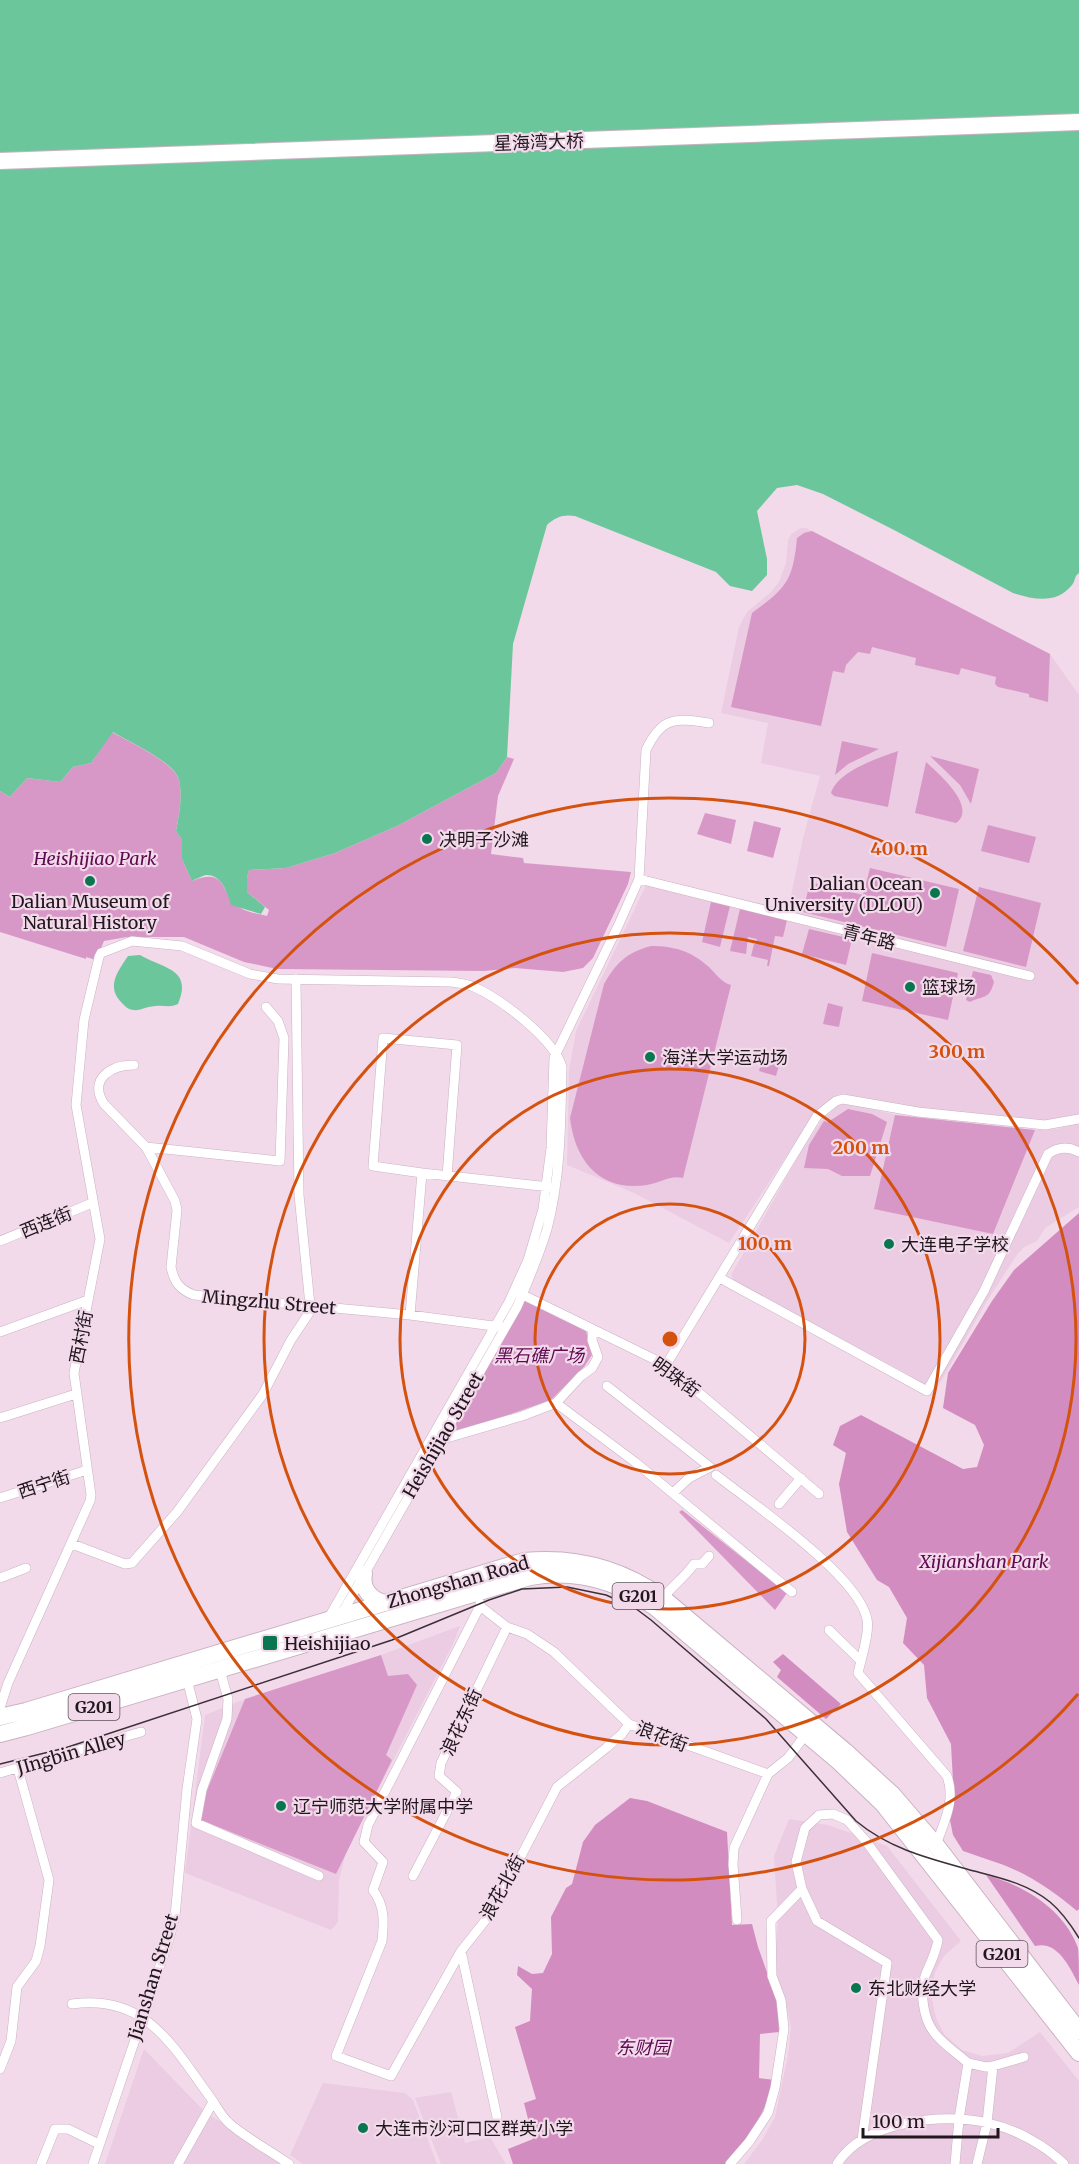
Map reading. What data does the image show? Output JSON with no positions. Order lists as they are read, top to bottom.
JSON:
{
  "streets": {
    "highway": ["星海湾大桥", "Zhongshan Road", "G201"],
    "street": [
      "青年路",
      "西连街",
      "Mingzhu Street",
      "西村街",
      "明珠街",
      "Heishijiao Street",
      "西宁街",
      "浪花东街",
      "浪花街",
      "JIngbin Alley",
      "浪花北街",
      "Jianshan Street"
    ]
  },
  "crossings": [
    ["西连街", "西村街"],
    ["Mingzhu Street", "Heishijiao Street"],
    ["西村街", "西宁街"],
    ["明珠街", "Heishijiao Street"],
    ["Heishijiao Street", "Zhongshan Road"],
    ["Zhongshan Road", "G201"],
    ["Zhongshan Road", "浪花街"],
    ["Zhongshan Road", "浪花北街"],
    ["Zhongshan Road", "Jianshan Street"],
    ["浪花东街", "浪花街"],
    ["浪花街", "浪花北街"]
  ],
  "parks": [
    "Heishijiao Park",
    "黑石礁广场",
    "Xijianshan Park",
    "东财园"
  ],
  "places": {
    "other": [
      "决明子沙滩",
      "Dalian Museum of Natural History",
      "Dalian Ocean University (DLOU)",
      "篮球场",
      "海洋大学运动场",
      "大连电子学校",
      "辽宁师范大学附属中学",
      "东北财经大学",
      "大连市沙河口区群英小学"
    ],
    "transit": ["Heishijiao"]
  },
  "scale_bar": "100 m",
  "rings": [
    "400 m",
    "300 m",
    "200 m",
    "100 m"
  ]
}
